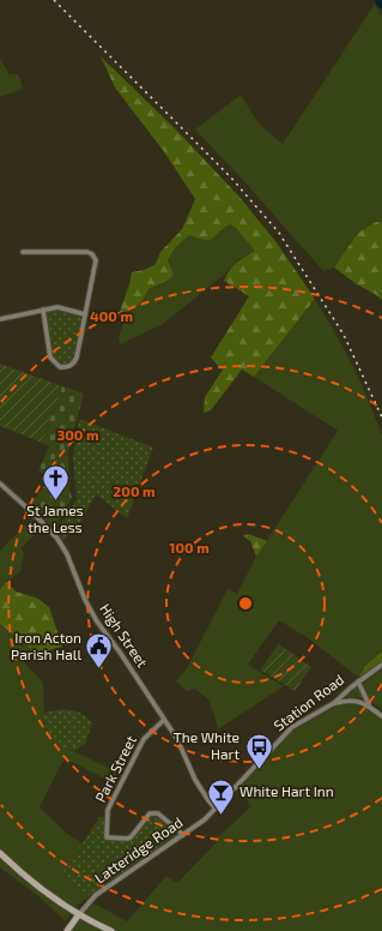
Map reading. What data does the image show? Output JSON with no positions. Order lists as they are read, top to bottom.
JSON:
{
  "streets": {
    "street": [
      "High Street",
      "Station Road",
      "Park Street",
      "Latteridge Road"
    ]
  },
  "crossings": [
    ["High Street", "Station Road"],
    ["High Street", "Park Street"],
    ["High Street", "Latteridge Road"],
    ["Station Road", "Latteridge Road"],
    ["Park Street", "Latteridge Road"]
  ],
  "places": {
    "church": ["St James the Less"],
    "public building": ["Iron Acton Parish Hall"],
    "bus stop": ["The White Hart"],
    "bar": ["White Hart Inn"]
  },
  "rings": [
    "400 m",
    "300 m",
    "200 m",
    "100 m"
  ]
}
